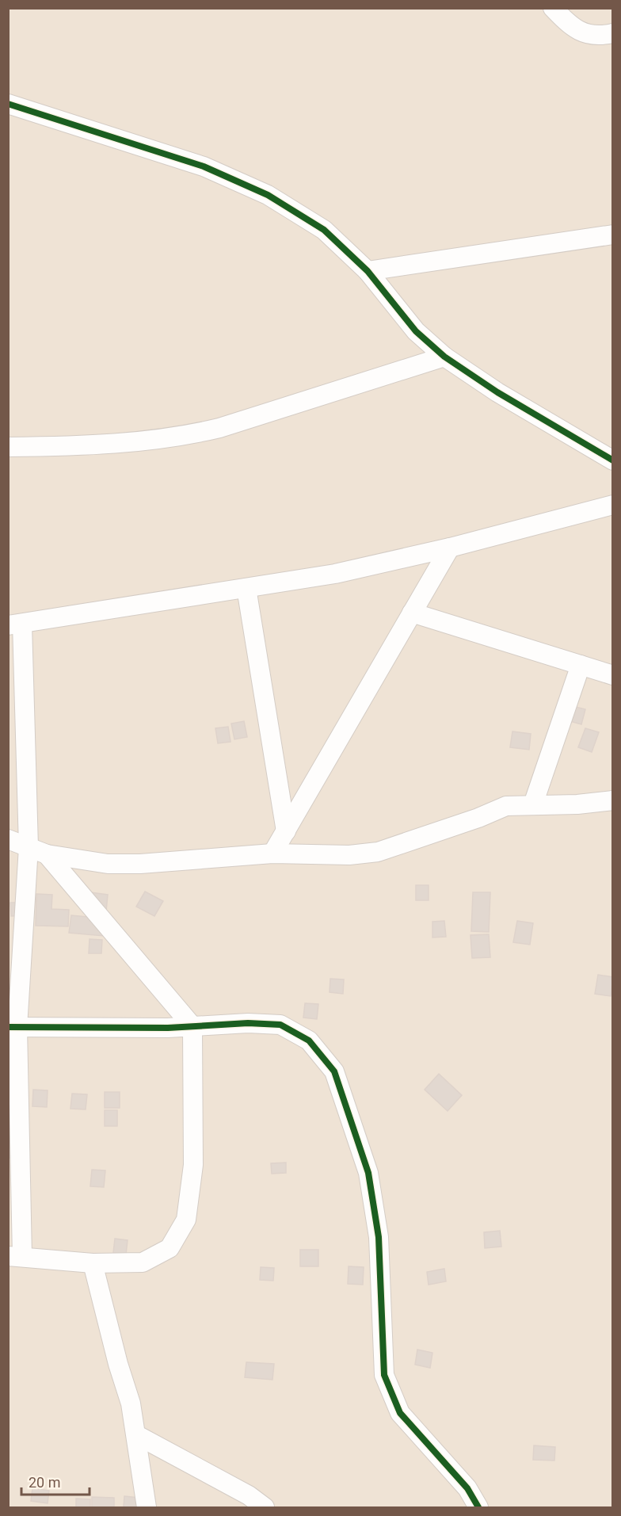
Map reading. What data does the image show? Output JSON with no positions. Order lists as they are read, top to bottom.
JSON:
{
  "scale_bar": "20 m"
}
